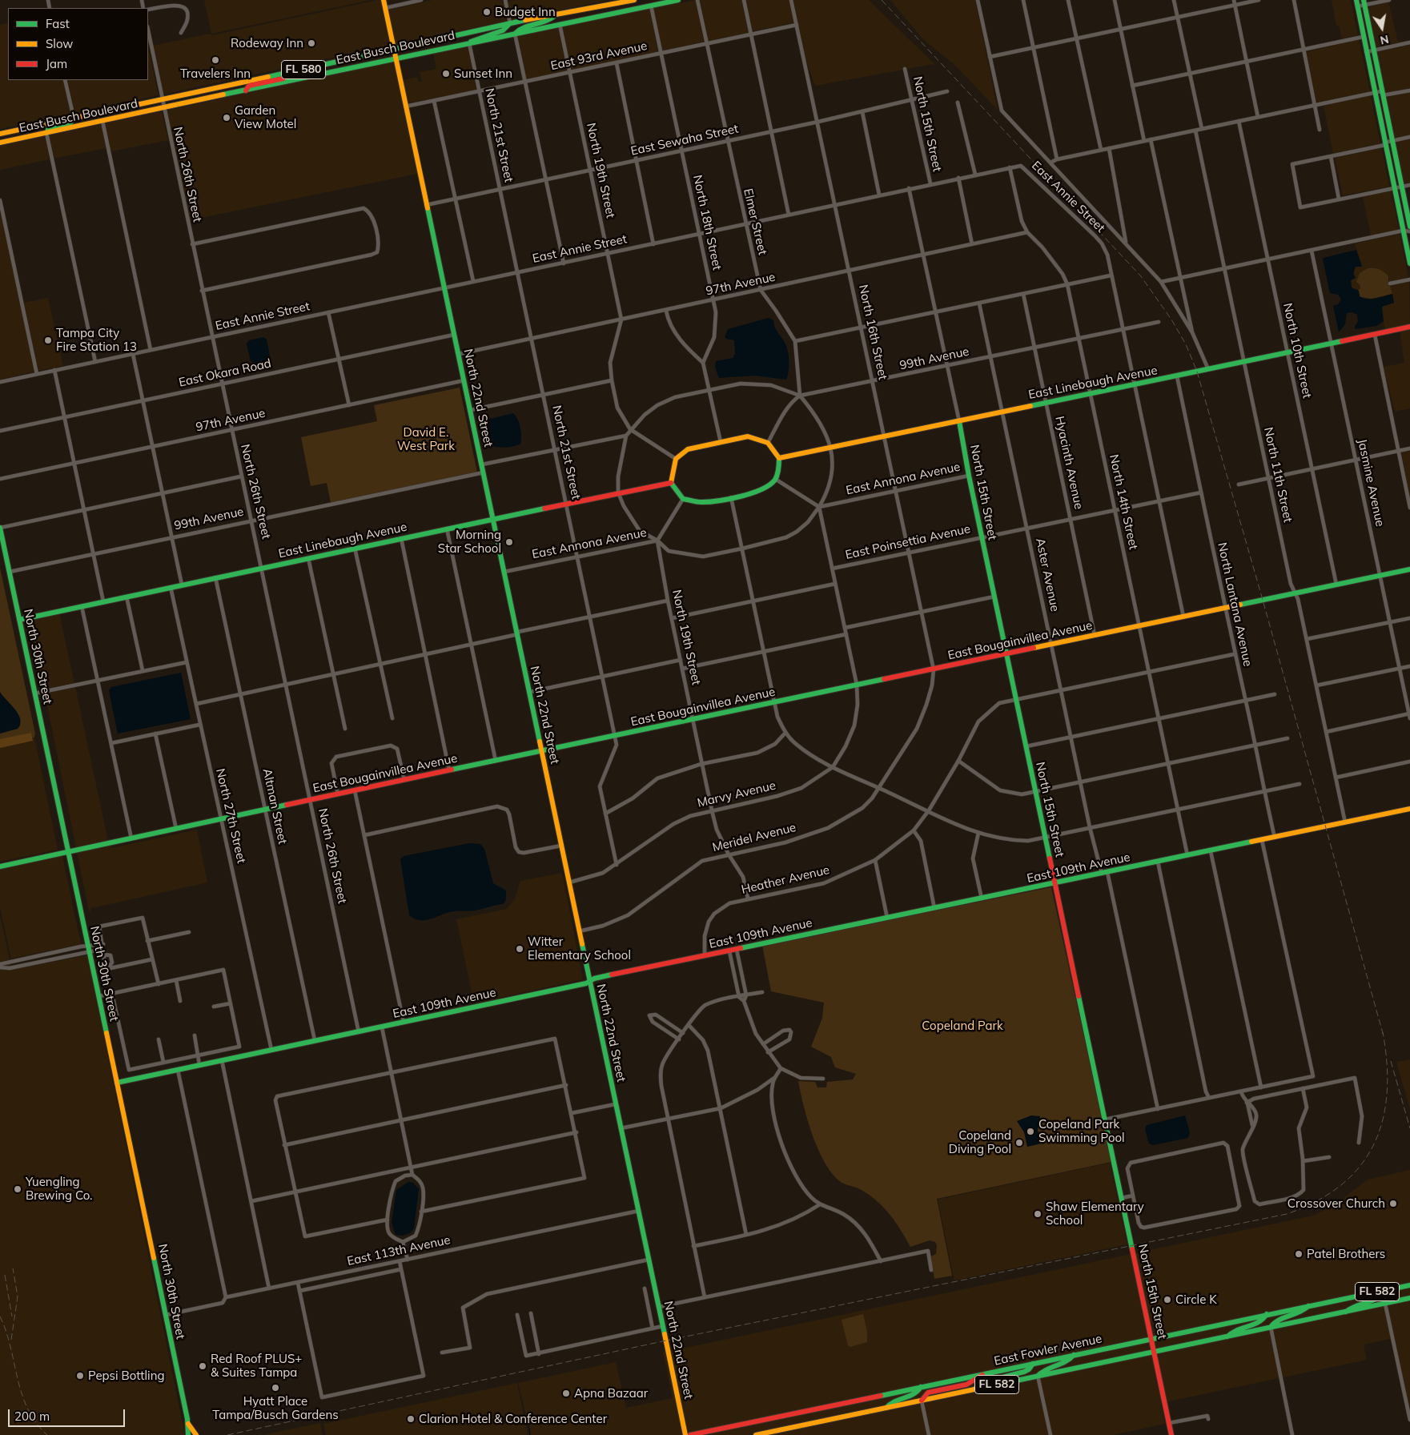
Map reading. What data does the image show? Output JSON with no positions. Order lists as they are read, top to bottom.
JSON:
{
  "streets": {
    "street": [
      "East Busch Boulevard",
      "East 93rd Avenue",
      "FL 580",
      "North 15th Street",
      "North 21st Street",
      "East Sewaha Street",
      "North 19th Street",
      "North 26th Street",
      "East Annie Street",
      "Elmer Street",
      "North 18th Street",
      "97th Avenue",
      "North 16th Street",
      "North 10th Street",
      "99th Avenue",
      "East Okara Road",
      "East Linebaugh Avenue",
      "North 22nd Street",
      "Hyacinth Avenue",
      "North 11th Street",
      "East Annona Avenue",
      "Jasmine Avenue",
      "North 14th Street",
      "East Poinsettia Avenue",
      "Aster Avenue",
      "North Lantana Avenue",
      "East Bougainvillea Avenue",
      "North 30th Street",
      "Marvy Avenue",
      "Altman Street",
      "North 27th Street",
      "Meridel Avenue",
      "East 109th Avenue",
      "Heather Avenue",
      "East 113th Avenue",
      "FL 582",
      "East Fowler Avenue"
    ]
  },
  "crossings": [
    ["East Busch Boulevard", "North 21st Street"],
    ["East Busch Boulevard", "North 19th Street"],
    ["East Busch Boulevard", "North 26th Street"],
    ["East Busch Boulevard", "North 18th Street"],
    ["East Busch Boulevard", "North 22nd Street"],
    ["East 93rd Avenue", "North 21st Street"],
    ["East 93rd Avenue", "North 19th Street"],
    ["East 93rd Avenue", "Elmer Street"],
    ["East 93rd Avenue", "North 18th Street"],
    ["East 93rd Avenue", "North 16th Street"],
    ["East 93rd Avenue", "North 22nd Street"],
    ["North 15th Street", "East Sewaha Street"],
    ["North 15th Street", "East Annie Street"],
    ["North 15th Street", "97th Avenue"],
    ["North 15th Street", "99th Avenue"],
    ["North 15th Street", "East Linebaugh Avenue"],
    ["North 15th Street", "East Annona Avenue"],
    ["North 15th Street", "East Poinsettia Avenue"],
    ["North 15th Street", "East Bougainvillea Avenue"],
    ["North 15th Street", "East 109th Avenue"],
    ["North 15th Street", "Heather Avenue"],
    ["North 15th Street", "East Fowler Avenue"],
    ["North 21st Street", "East Sewaha Street"],
    ["North 21st Street", "East Annie Street"],
    ["North 21st Street", "97th Avenue"],
    ["North 21st Street", "East Linebaugh Avenue"],
    ["North 21st Street", "East Annona Avenue"],
    ["North 21st Street", "East Bougainvillea Avenue"],
    ["North 21st Street", "Marvy Avenue"],
    ["East Sewaha Street", "North 19th Street"],
    ["East Sewaha Street", "Elmer Street"],
    ["East Sewaha Street", "North 18th Street"],
    ["East Sewaha Street", "North 16th Street"],
    ["East Sewaha Street", "North 22nd Street"],
    ["North 19th Street", "East Annie Street"],
    ["North 19th Street", "97th Avenue"],
    ["North 19th Street", "East Annona Avenue"],
    ["North 19th Street", "East Bougainvillea Avenue"],
    ["North 19th Street", "Marvy Avenue"],
    ["North 19th Street", "Meridel Avenue"],
    ["North 19th Street", "Heather Avenue"],
    ["North 26th Street", "East Annie Street"],
    ["North 26th Street", "97th Avenue"],
    ["North 26th Street", "99th Avenue"],
    ["North 26th Street", "East Okara Road"],
    ["North 26th Street", "East Linebaugh Avenue"],
    ["North 26th Street", "East Bougainvillea Avenue"],
    ["North 26th Street", "East 109th Avenue"],
    ["East Annie Street", "Elmer Street"],
    ["East Annie Street", "North 18th Street"],
    ["East Annie Street", "North 16th Street"],
    ["East Annie Street", "North 10th Street"],
    ["East Annie Street", "North 22nd Street"],
    ["East Annie Street", "North 11th Street"],
    ["East Annie Street", "North 14th Street"],
    ["Elmer Street", "97th Avenue"],
    ["Elmer Street", "99th Avenue"],
    ["North 18th Street", "97th Avenue"],
    ["97th Avenue", "North 16th Street"],
    ["97th Avenue", "North 22nd Street"],
    ["97th Avenue", "North 14th Street"],
    ["North 16th Street", "99th Avenue"],
    ["North 16th Street", "East Linebaugh Avenue"],
    ["North 16th Street", "East Annona Avenue"],
    ["North 16th Street", "East Poinsettia Avenue"],
    ["North 16th Street", "East Bougainvillea Avenue"],
    ["North 16th Street", "Meridel Avenue"],
    ["North 10th Street", "East Linebaugh Avenue"],
    ["North 10th Street", "East Bougainvillea Avenue"],
    ["99th Avenue", "North 22nd Street"],
    ["99th Avenue", "Hyacinth Avenue"],
    ["99th Avenue", "North 14th Street"],
    ["99th Avenue", "Aster Avenue"],
    ["99th Avenue", "North 30th Street"],
    ["East Okara Road", "North 22nd Street"],
    ["East Linebaugh Avenue", "North 22nd Street"],
    ["East Linebaugh Avenue", "Hyacinth Avenue"],
    ["East Linebaugh Avenue", "North 11th Street"],
    ["East Linebaugh Avenue", "Jasmine Avenue"],
    ["East Linebaugh Avenue", "North 14th Street"],
    ["East Linebaugh Avenue", "Aster Avenue"],
    ["East Linebaugh Avenue", "North Lantana Avenue"],
    ["East Linebaugh Avenue", "North 30th Street"],
    ["East Linebaugh Avenue", "Altman Street"],
    ["East Linebaugh Avenue", "North 27th Street"],
    ["North 22nd Street", "East Annona Avenue"],
    ["North 22nd Street", "East Bougainvillea Avenue"],
    ["North 22nd Street", "Marvy Avenue"],
    ["North 22nd Street", "Meridel Avenue"],
    ["North 22nd Street", "East 109th Avenue"],
    ["North 22nd Street", "East 113th Avenue"],
    ["Hyacinth Avenue", "East Poinsettia Avenue"],
    ["Hyacinth Avenue", "East Bougainvillea Avenue"],
    ["North 11th Street", "East Bougainvillea Avenue"],
    ["North 11th Street", "East 109th Avenue"],
    ["East Annona Avenue", "Marvy Avenue"],
    ["Jasmine Avenue", "East Bougainvillea Avenue"],
    ["North 14th Street", "East Poinsettia Avenue"],
    ["North 14th Street", "East Bougainvillea Avenue"],
    ["North 14th Street", "East 109th Avenue"],
    ["North 14th Street", "Heather Avenue"],
    ["East Poinsettia Avenue", "Aster Avenue"],
    ["East Poinsettia Avenue", "North Lantana Avenue"],
    ["East Poinsettia Avenue", "Marvy Avenue"],
    ["Aster Avenue", "East Bougainvillea Avenue"],
    ["Aster Avenue", "East 109th Avenue"],
    ["Aster Avenue", "Heather Avenue"],
    ["North Lantana Avenue", "East Bougainvillea Avenue"],
    ["North Lantana Avenue", "East 109th Avenue"],
    ["North Lantana Avenue", "Heather Avenue"],
    ["East Bougainvillea Avenue", "North 30th Street"],
    ["East Bougainvillea Avenue", "Marvy Avenue"],
    ["East Bougainvillea Avenue", "Altman Street"],
    ["East Bougainvillea Avenue", "North 27th Street"],
    ["East Bougainvillea Avenue", "Meridel Avenue"],
    ["North 30th Street", "East 109th Avenue"],
    ["North 30th Street", "East 113th Avenue"],
    ["Altman Street", "East 109th Avenue"],
    ["North 27th Street", "East 109th Avenue"],
    ["East 109th Avenue", "Heather Avenue"]
  ],
  "parks": ["David E. West Park", "Copeland Park"],
  "places": [
    "Budget Inn",
    "Rodeway Inn",
    "Travelers Inn",
    "Sunset Inn",
    "Garden View Motel",
    "Tampa City Fire Station 13",
    "Morning Star School",
    "Witter Elementary School",
    "Copeland Park Swimming Pool",
    "Copeland Diving Pool",
    "Yuengling Brewing Co.",
    "Crossover Church",
    "Shaw Elementary School",
    "Patel Brothers",
    "Circle K",
    "Red Roof PLUS+ & Suites Tampa",
    "Pepsi Bottling",
    "Hyatt Place Tampa/Busch Gardens",
    "Apna Bazaar",
    "Clarion Hotel & Conference Center"
  ],
  "legend": ["Fast", "Slow", "Jam"],
  "scale_bar": "200 m",
  "north": "bottom"
}
